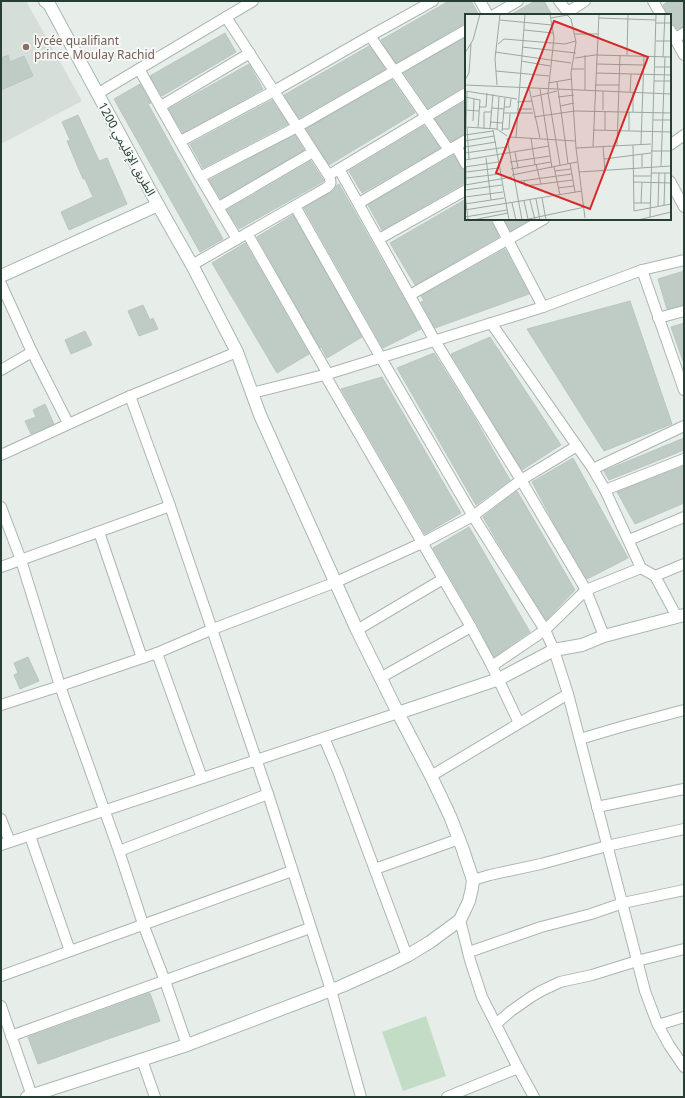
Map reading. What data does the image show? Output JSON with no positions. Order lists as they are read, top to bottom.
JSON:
{
  "streets": {
    "street": ["الطريق الإقليمي 1200"]
  },
  "places": ["lycée qualifiant prince Moulay Rachid"]
}
